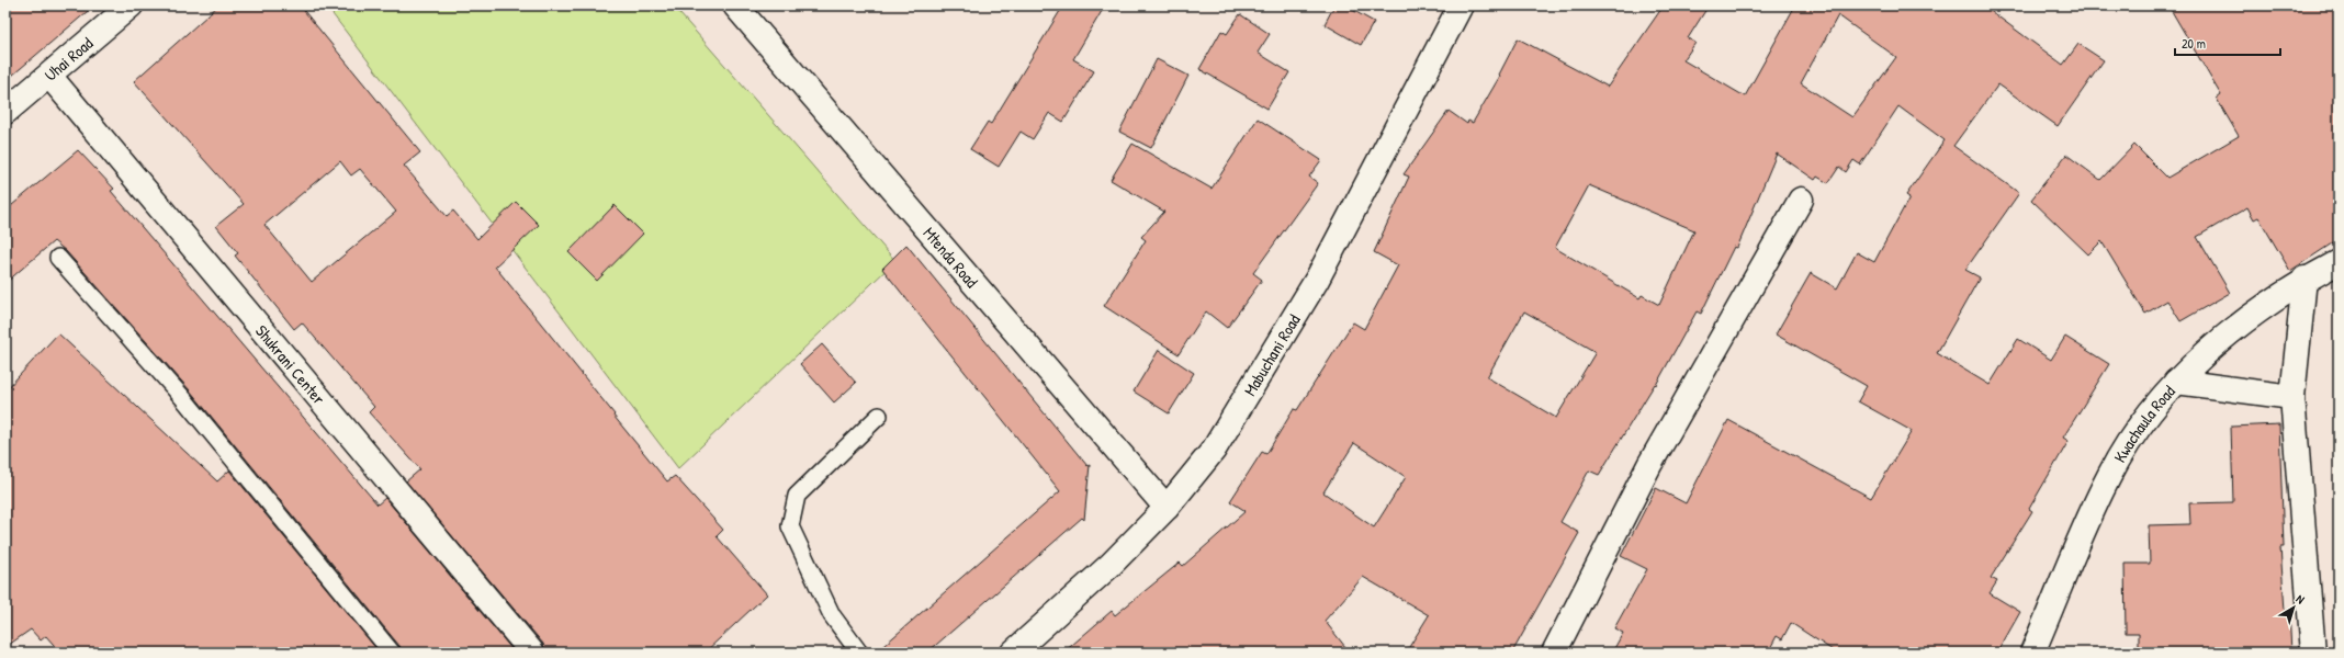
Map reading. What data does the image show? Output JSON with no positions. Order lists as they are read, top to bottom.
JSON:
{
  "streets": {
    "street": [
      "Uhai Road",
      "Mtenda Road",
      "Mabuchani Road",
      "Shukrani Center",
      "Kwachaula Road"
    ]
  },
  "crossings": [
    ["Uhai Road", "Shukrani Center"],
    ["Mtenda Road", "Mabuchani Road"]
  ],
  "scale_bar": "20 m",
  "north": "top right"
}
